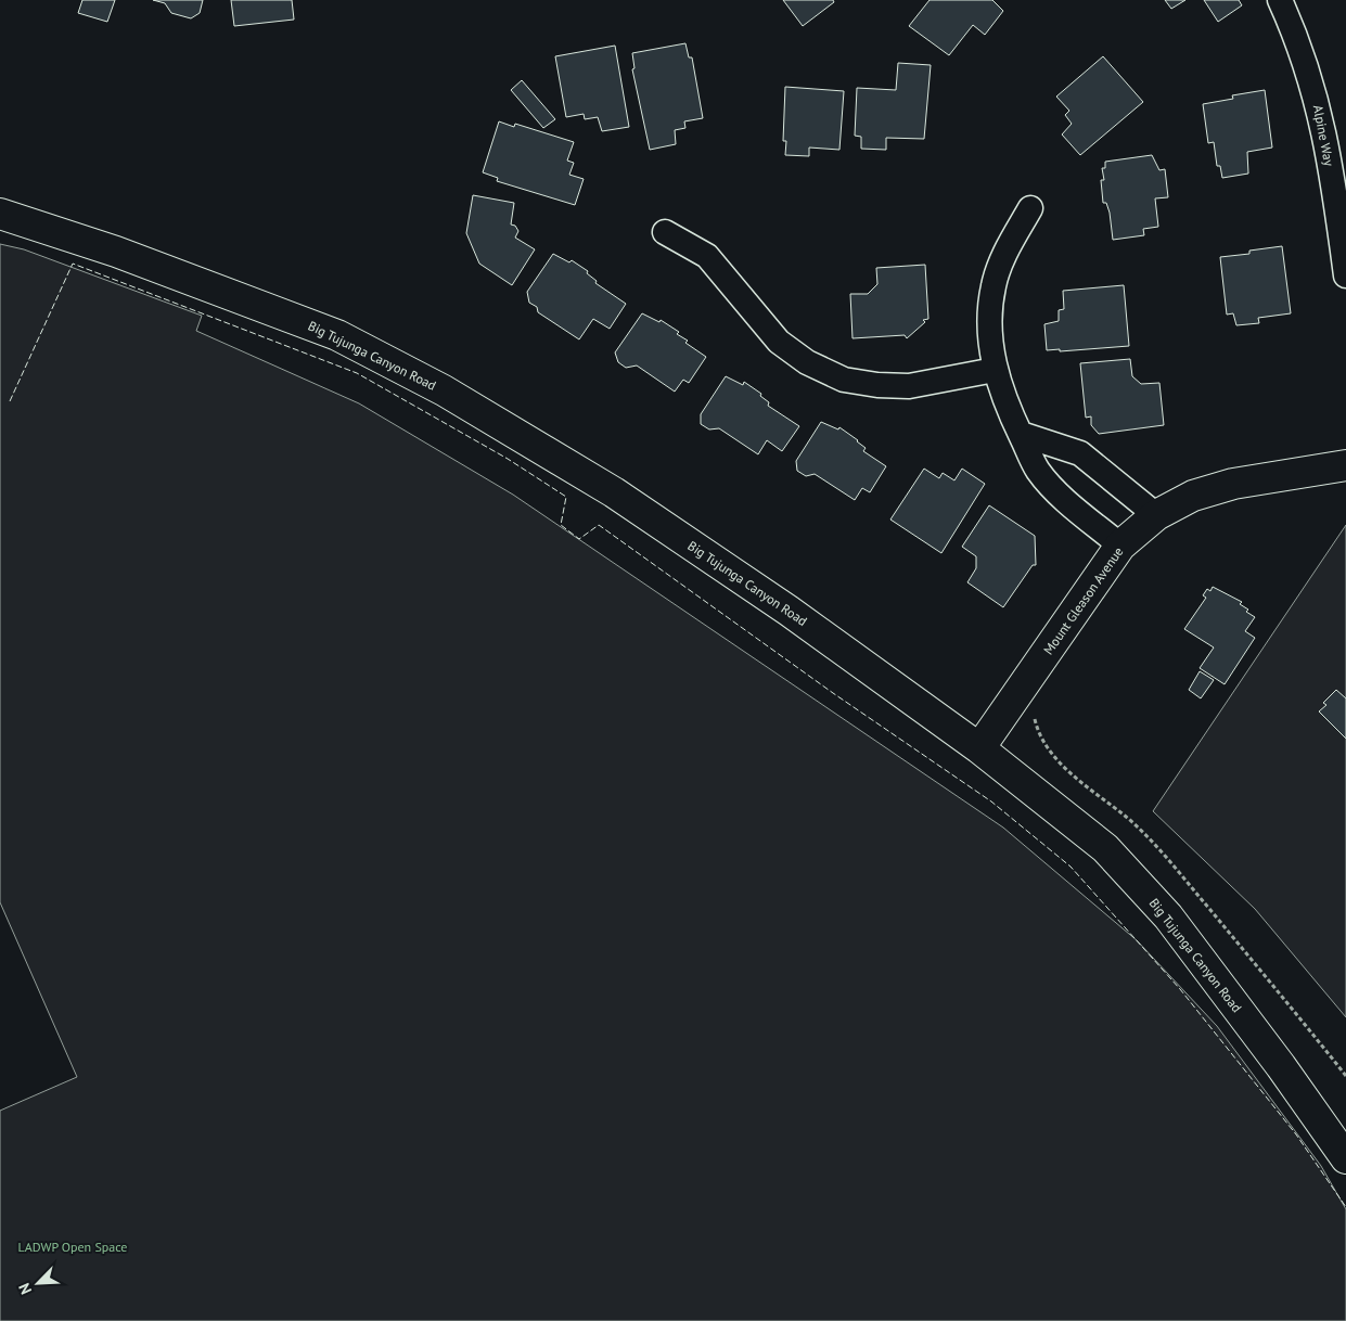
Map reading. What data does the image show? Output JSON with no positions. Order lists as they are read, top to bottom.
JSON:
{
  "streets": {
    "street": ["Alpine Way", "Big Tujunga Canyon Road", "Mount Gleason Avenue"]
  },
  "crossings": [
    ["Big Tujunga Canyon Road", "Mount Gleason Avenue"]
  ],
  "parks": ["LADWP Open Space"],
  "north": "bottom left"
}
